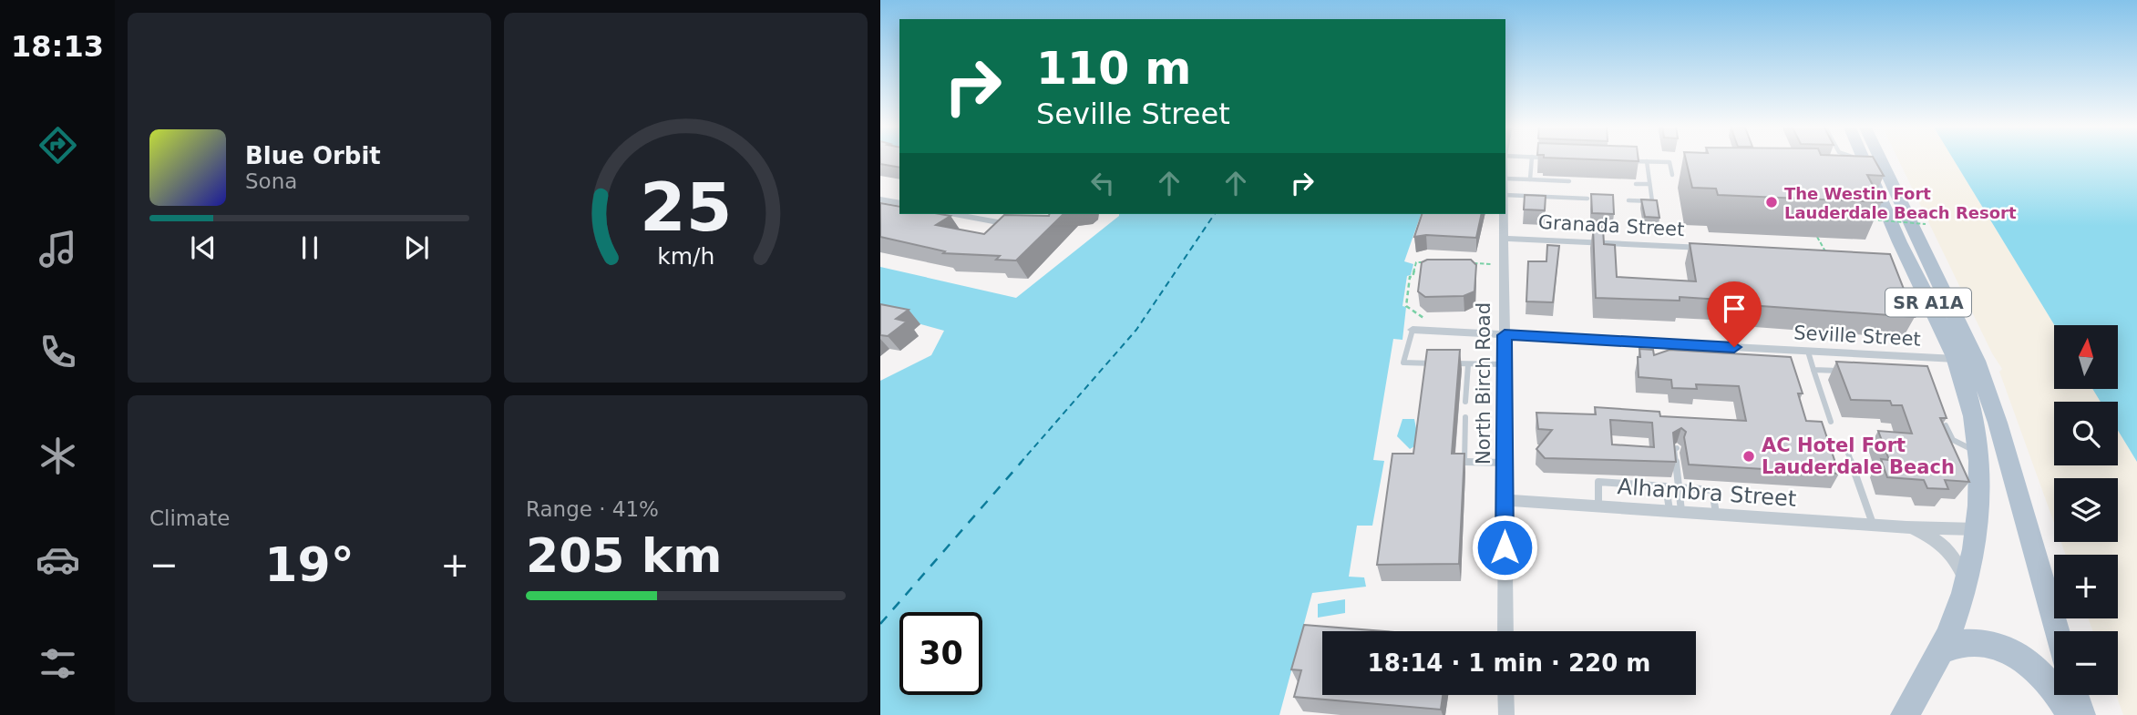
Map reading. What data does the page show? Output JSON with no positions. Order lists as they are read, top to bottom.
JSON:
{
  "streets": {
    "main road": ["SR A1A"],
    "street": [
      "Granada Street",
      "Seville Street",
      "North Birch Road",
      "Alhambra Street"
    ]
  },
  "crossings": [
    ["Granada Street", "North Birch Road"],
    ["SR A1A", "Seville Street"],
    ["SR A1A", "Alhambra Street"],
    ["Seville Street", "North Birch Road"],
    ["North Birch Road", "Alhambra Street"]
  ],
  "places": ["The Westin Fort Lauderdale Beach Resort", "AC Hotel Fort Lauderdale Beach"],
  "north": "top",
  "page": {
    "tabs": "18:13",
    "turn": ["110 m", "Seville Street"],
    "song": ["Blue Orbit", "Sona"],
    "map_buttons": ["+", "−"],
    "tile": [
      "Climate",
      ["Range · 41%", "205 km"]
    ],
    "heat": ["−", "19°", "+"],
    "limit": "30",
    "trip": "18:14 · 1 min · 220 m",
    "gauge": ["25", "km/h"]
  }
}
